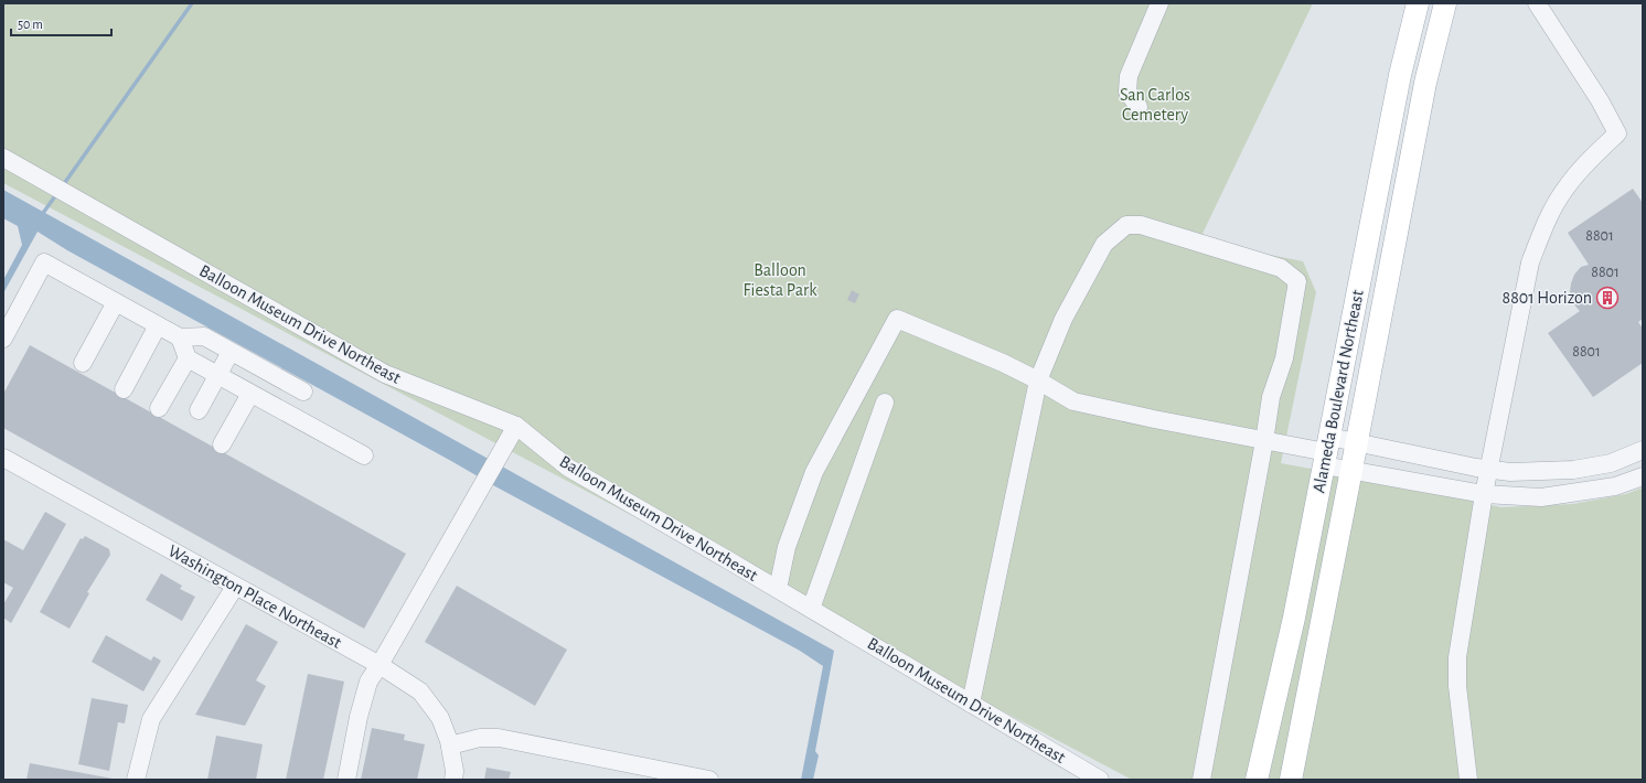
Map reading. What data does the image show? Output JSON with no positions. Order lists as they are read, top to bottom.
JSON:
{
  "streets": {
    "main road": ["Alameda Boulevard Northeast"],
    "street": ["Balloon Museum Drive Northeast", "Washington Place Northeast"]
  },
  "parks": ["San Carlos Cemetery", "Balloon Fiesta Park"],
  "places": {
    "building": ["8801 Horizon"]
  },
  "house_numbers": ["8801", "8801", "8801"],
  "scale_bar": "50 m"
}
